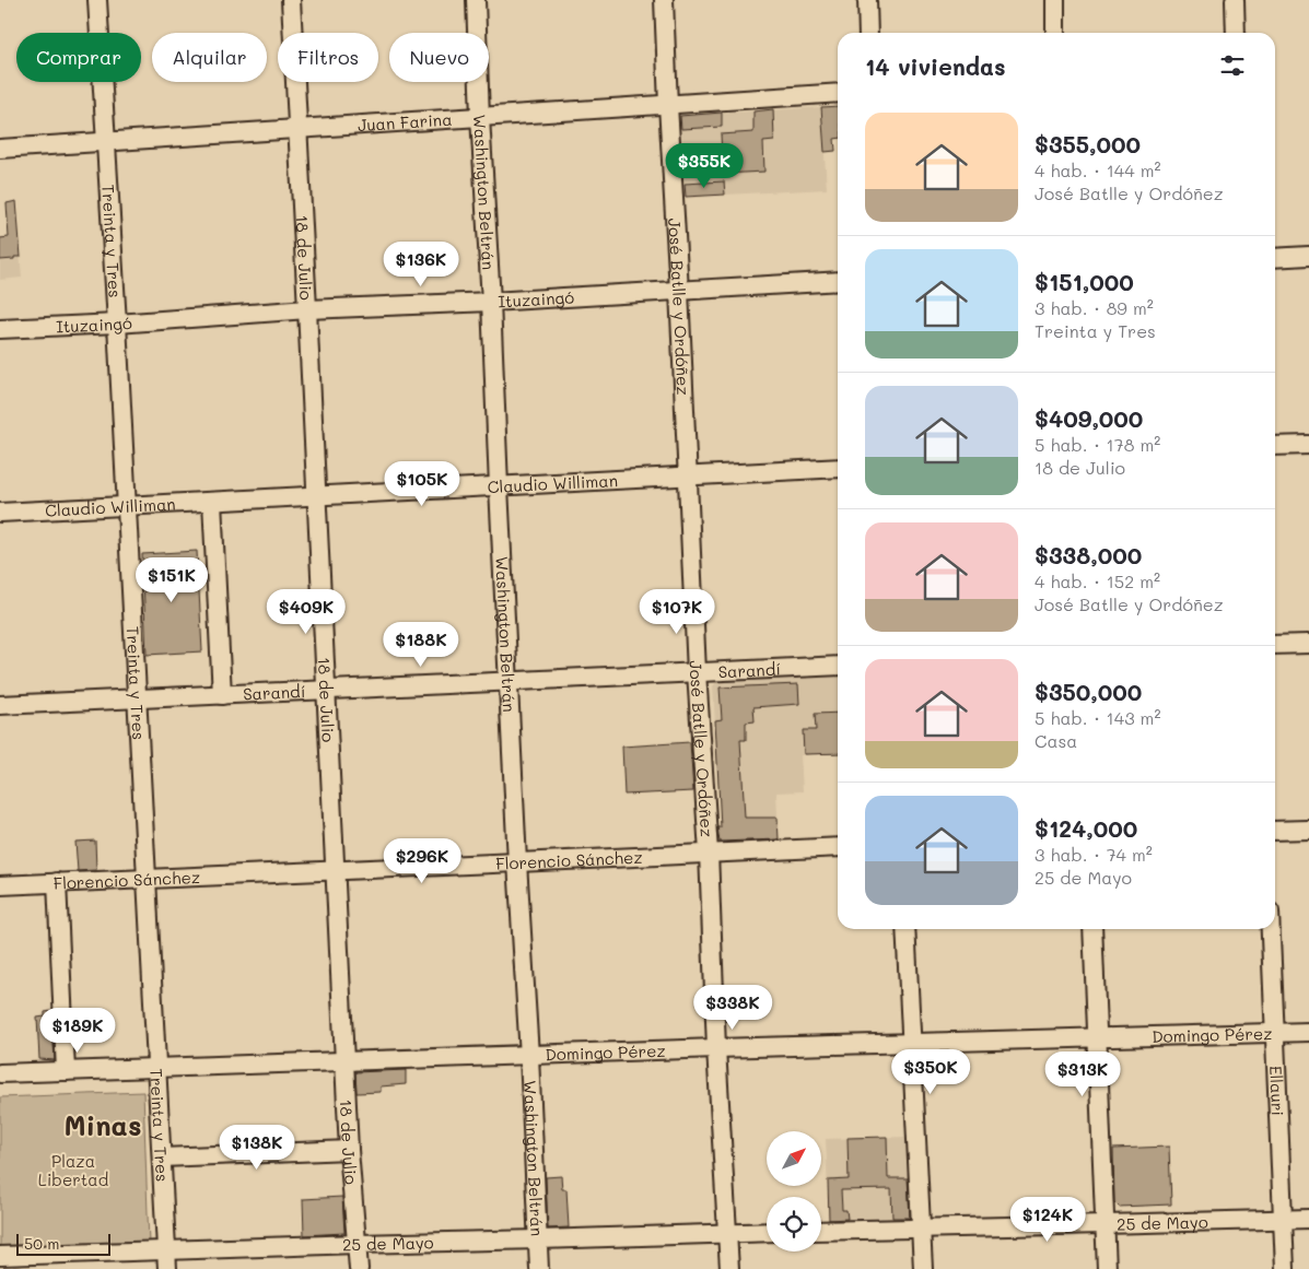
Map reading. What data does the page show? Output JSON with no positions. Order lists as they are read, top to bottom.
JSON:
{
  "streets": {
    "street": [
      "Juan Farina",
      "Washington Beltrán",
      "Treinta y Tres",
      "18 de Julio",
      "Ituzaingó",
      "José Batlle y Ordóñez",
      "Claudio Williman",
      "Sarandí",
      "Florencio Sánchez",
      "Domingo Pérez",
      "Ellauri",
      "25 de Mayo"
    ]
  },
  "crossings": [
    ["Juan Farina", "Washington Beltrán"],
    ["Juan Farina", "Treinta y Tres"],
    ["Juan Farina", "18 de Julio"],
    ["Juan Farina", "José Batlle y Ordóñez"],
    ["Washington Beltrán", "Ituzaingó"],
    ["Washington Beltrán", "Claudio Williman"],
    ["Washington Beltrán", "Sarandí"],
    ["Washington Beltrán", "Florencio Sánchez"],
    ["Washington Beltrán", "Domingo Pérez"],
    ["Washington Beltrán", "25 de Mayo"],
    ["Treinta y Tres", "Ituzaingó"],
    ["Treinta y Tres", "Claudio Williman"],
    ["Treinta y Tres", "Sarandí"],
    ["Treinta y Tres", "Florencio Sánchez"],
    ["Treinta y Tres", "Domingo Pérez"],
    ["Treinta y Tres", "25 de Mayo"],
    ["18 de Julio", "Ituzaingó"],
    ["18 de Julio", "Claudio Williman"],
    ["18 de Julio", "Sarandí"],
    ["18 de Julio", "Florencio Sánchez"],
    ["18 de Julio", "Domingo Pérez"],
    ["18 de Julio", "25 de Mayo"],
    ["Ituzaingó", "José Batlle y Ordóñez"],
    ["José Batlle y Ordóñez", "Claudio Williman"],
    ["José Batlle y Ordóñez", "Sarandí"],
    ["José Batlle y Ordóñez", "Florencio Sánchez"],
    ["José Batlle y Ordóñez", "Domingo Pérez"],
    ["José Batlle y Ordóñez", "25 de Mayo"],
    ["Domingo Pérez", "Ellauri"],
    ["Ellauri", "25 de Mayo"]
  ],
  "districts": ["Minas"],
  "parks": ["Plaza Libertad"],
  "scale_bar": "50 m",
  "north": "top right",
  "page": {
    "chip": [
      "Comprar",
      "Alquilar",
      "Filtros",
      "Nuevo"
    ],
    "heading": "14 viviendas",
    "list": [
      {
        "name": "$355,000",
        "note": "4 hab. · 144 m² · José Batlle y Ordóñez"
      },
      {
        "name": "$151,000",
        "note": "3 hab. · 89 m² · Treinta y Tres"
      },
      {
        "name": "$409,000",
        "note": "5 hab. · 178 m² · 18 de Julio"
      },
      {
        "name": "$338,000",
        "note": "4 hab. · 152 m² · José Batlle y Ordóñez"
      },
      {
        "name": "$350,000",
        "note": "5 hab. · 143 m² · Casa"
      },
      {
        "name": "$124,000",
        "note": "3 hab. · 74 m² · 25 de Mayo"
      }
    ],
    "price": [
      "$355K",
      "$136K",
      "$105K",
      "$151K",
      "$409K",
      "$107K",
      "$188K",
      "$296K",
      "$338K",
      "$189K",
      "$350K",
      "$313K",
      "$138K",
      "$124K"
    ],
    "scale": "50 m"
  }
}
